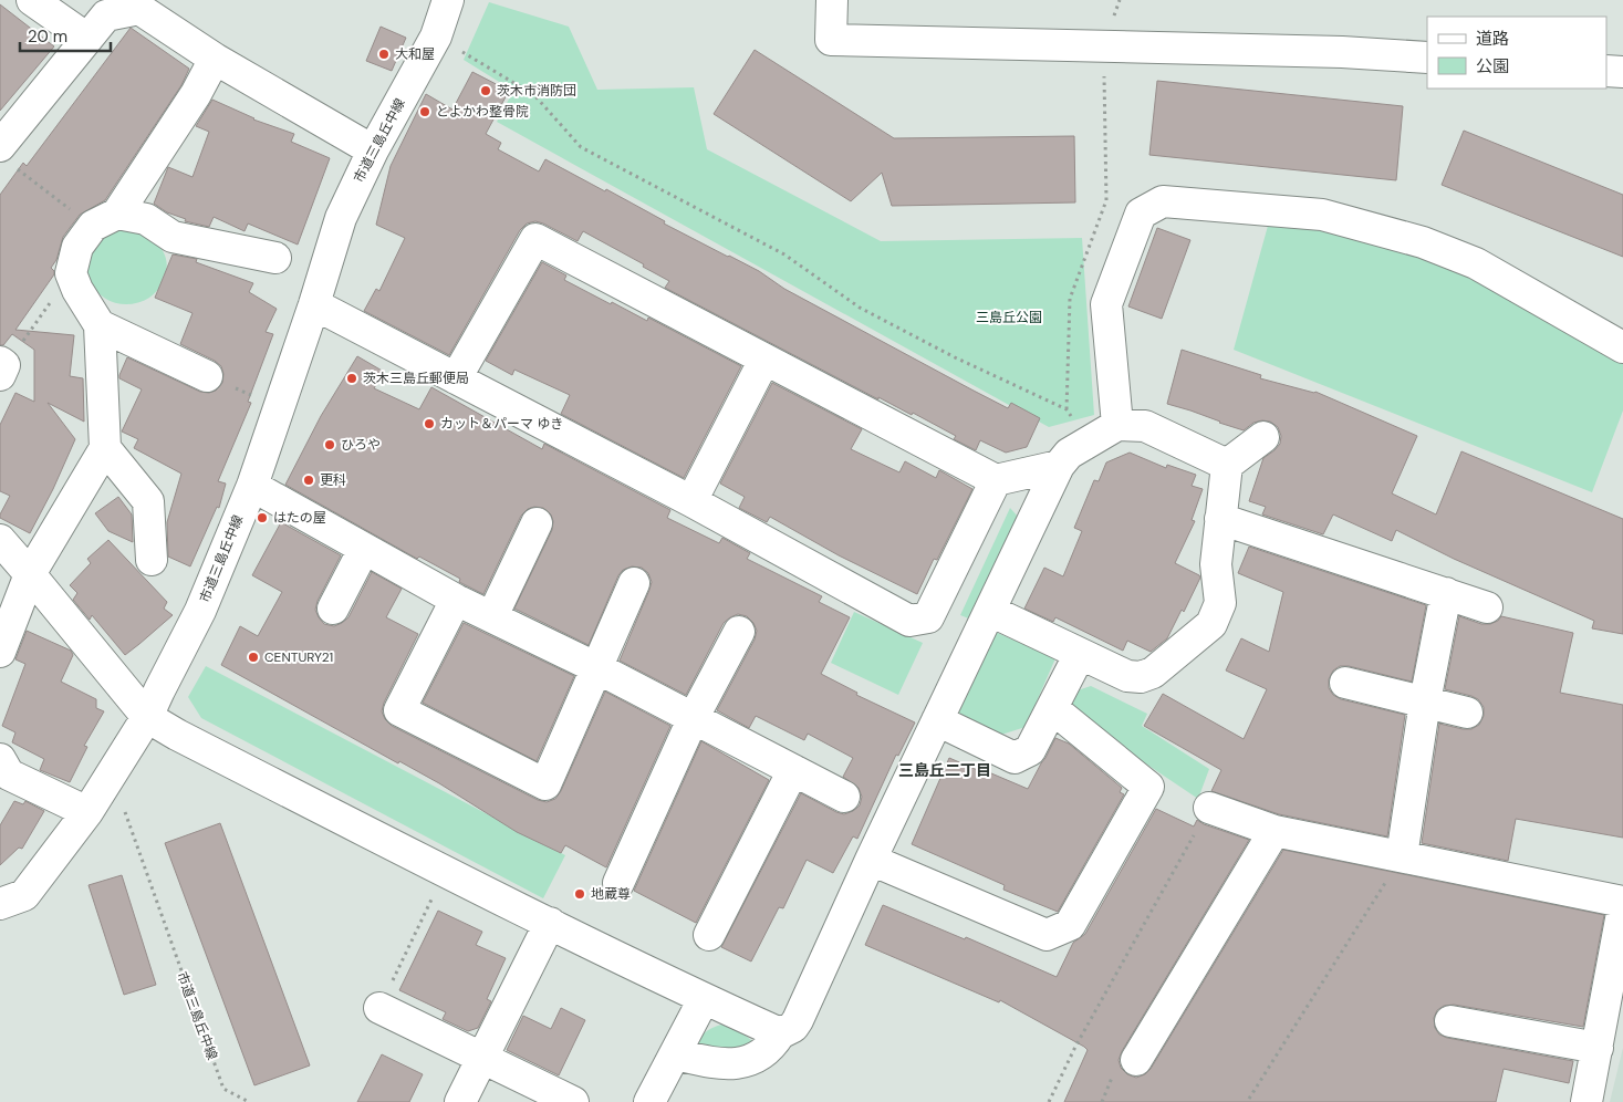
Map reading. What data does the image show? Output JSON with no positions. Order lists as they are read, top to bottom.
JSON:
{
  "streets": {
    "street": ["市道三島丘中線"]
  },
  "districts": ["三島丘二丁目"],
  "parks": ["三島丘公園"],
  "places": [
    "大和屋",
    "茨木市消防団",
    "とよかわ整骨院",
    "茨木三島丘郵便局",
    "カット＆パーマ ゆき",
    "ひろや",
    "更科",
    "はたの屋",
    "CENTURY21",
    "地蔵尊"
  ],
  "legend": ["道路", "公園"],
  "scale_bar": "20 m"
}
